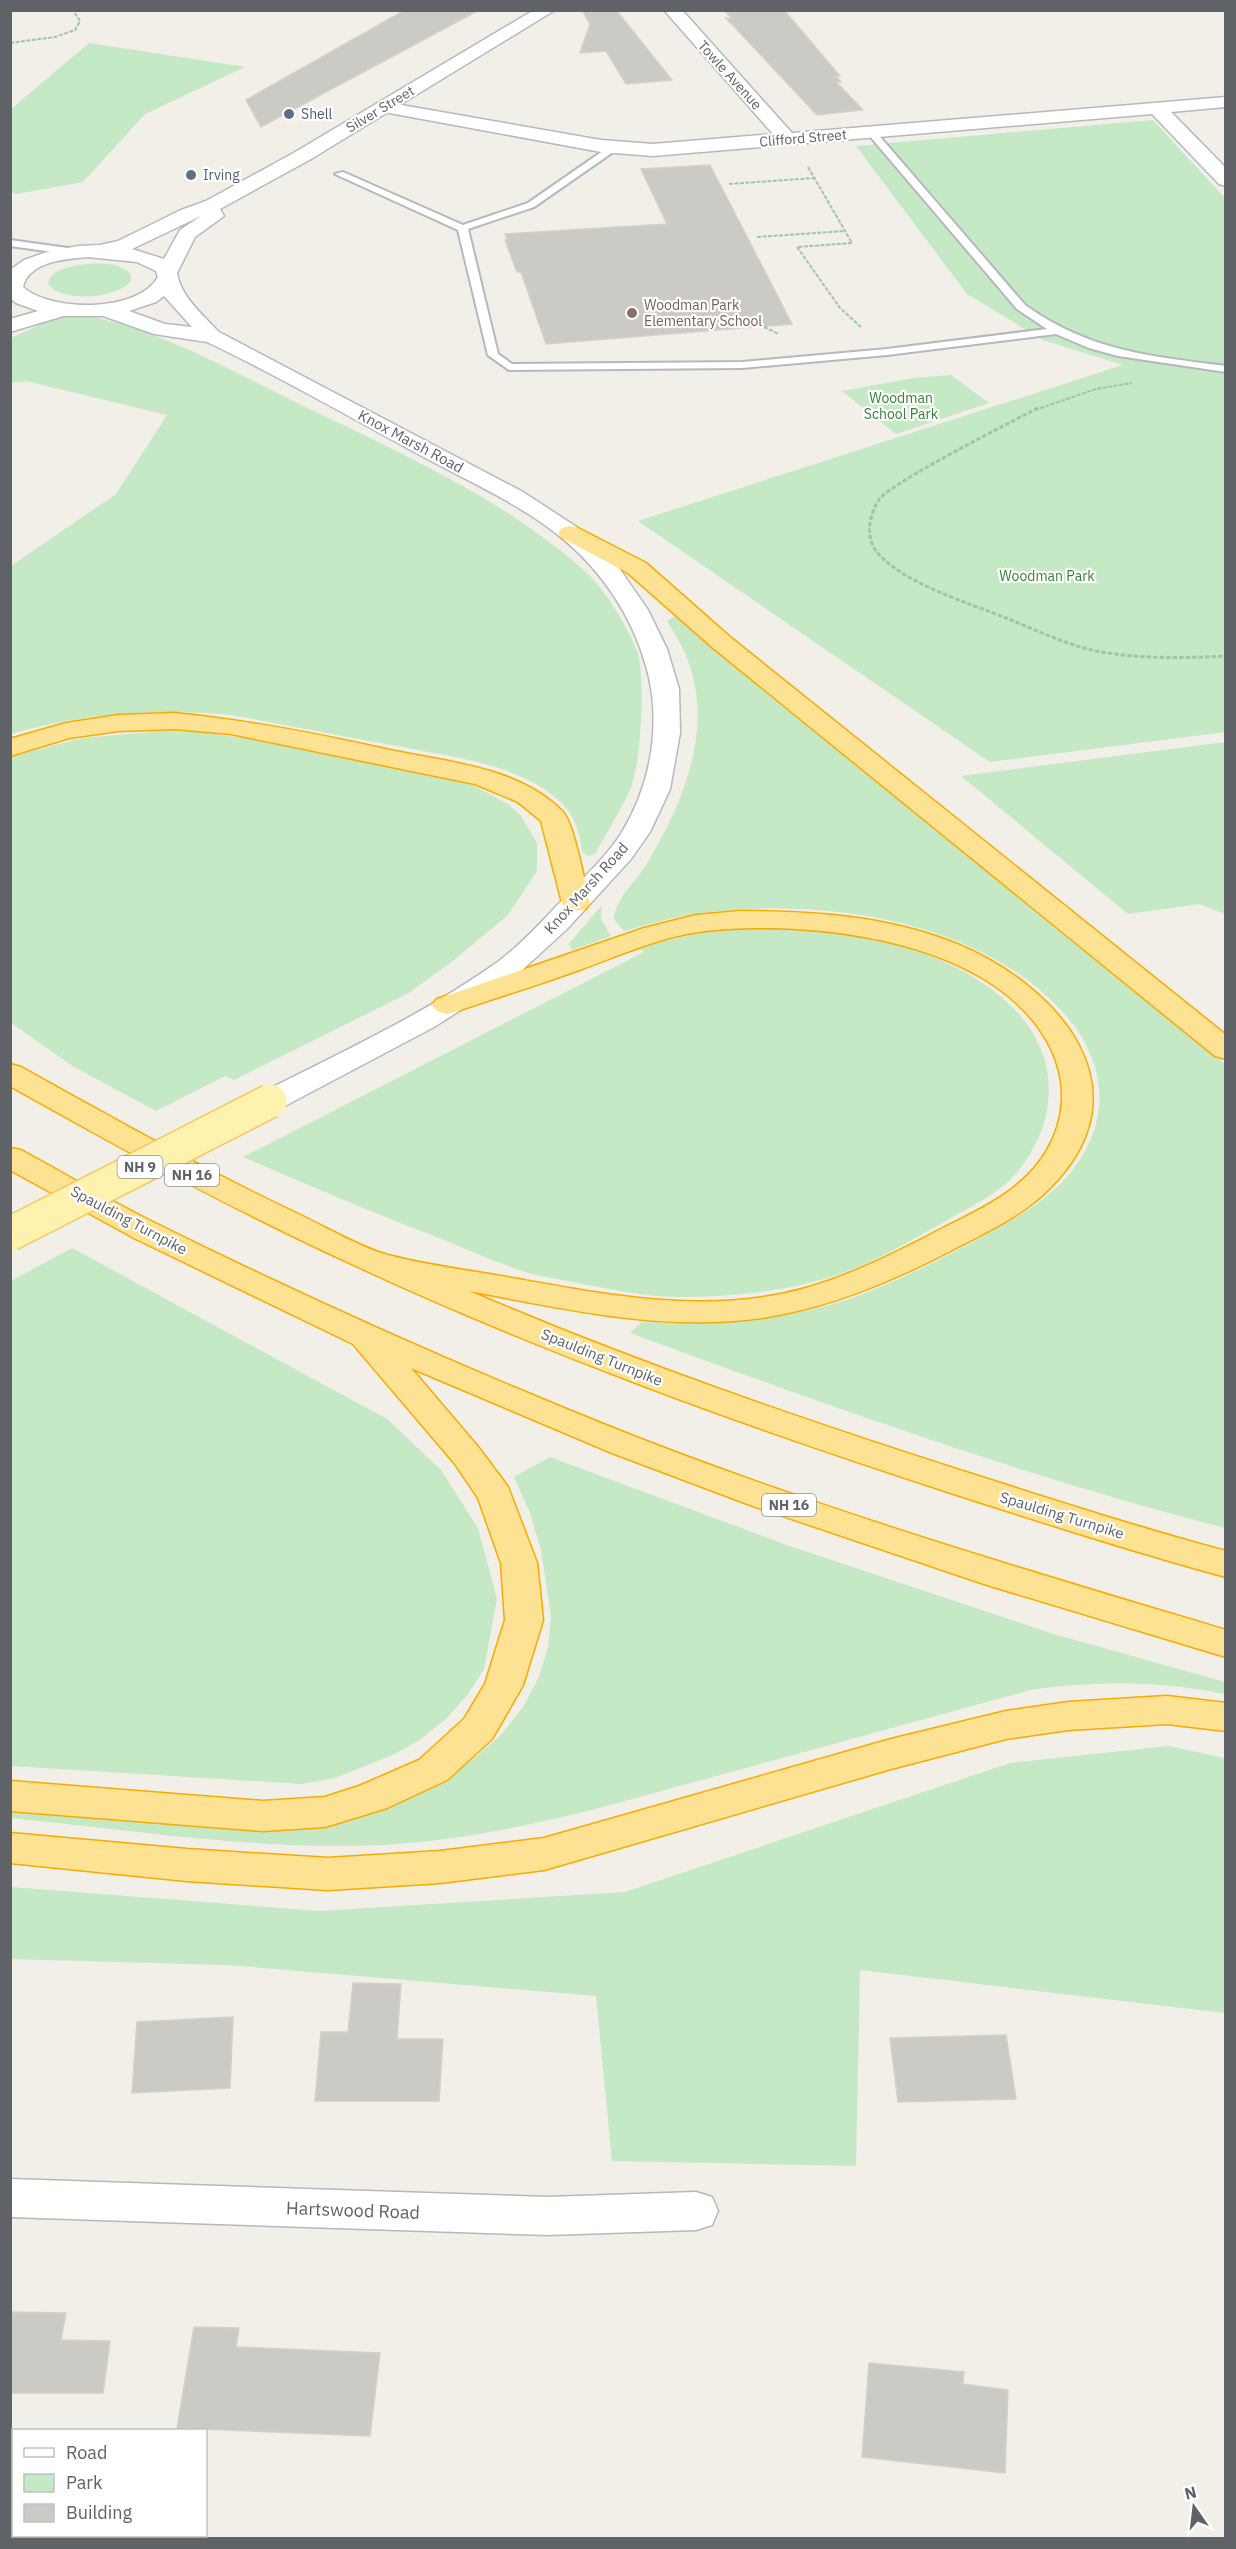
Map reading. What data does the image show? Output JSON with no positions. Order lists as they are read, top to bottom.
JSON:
{
  "streets": {
    "highway": ["NH 16", "Spaulding Turnpike"],
    "main road": [
      "Towle Avenue",
      "Silver Street",
      "Clifford Street",
      "Knox Marsh Road",
      "NH 9",
      "Hartswood Road"
    ]
  },
  "crossings": [
    ["Towle Avenue", "Clifford Street"],
    ["Silver Street", "Clifford Street"],
    ["Silver Street", "Knox Marsh Road"],
    ["Silver Street", "NH 9"],
    ["Knox Marsh Road", "NH 9"]
  ],
  "parks": ["Woodman School Park", "Woodman Park"],
  "places": ["Shell", "Irving", "Woodman Park Elementary School"],
  "legend": ["Road", "Park", "Building"],
  "north": "top"
}
